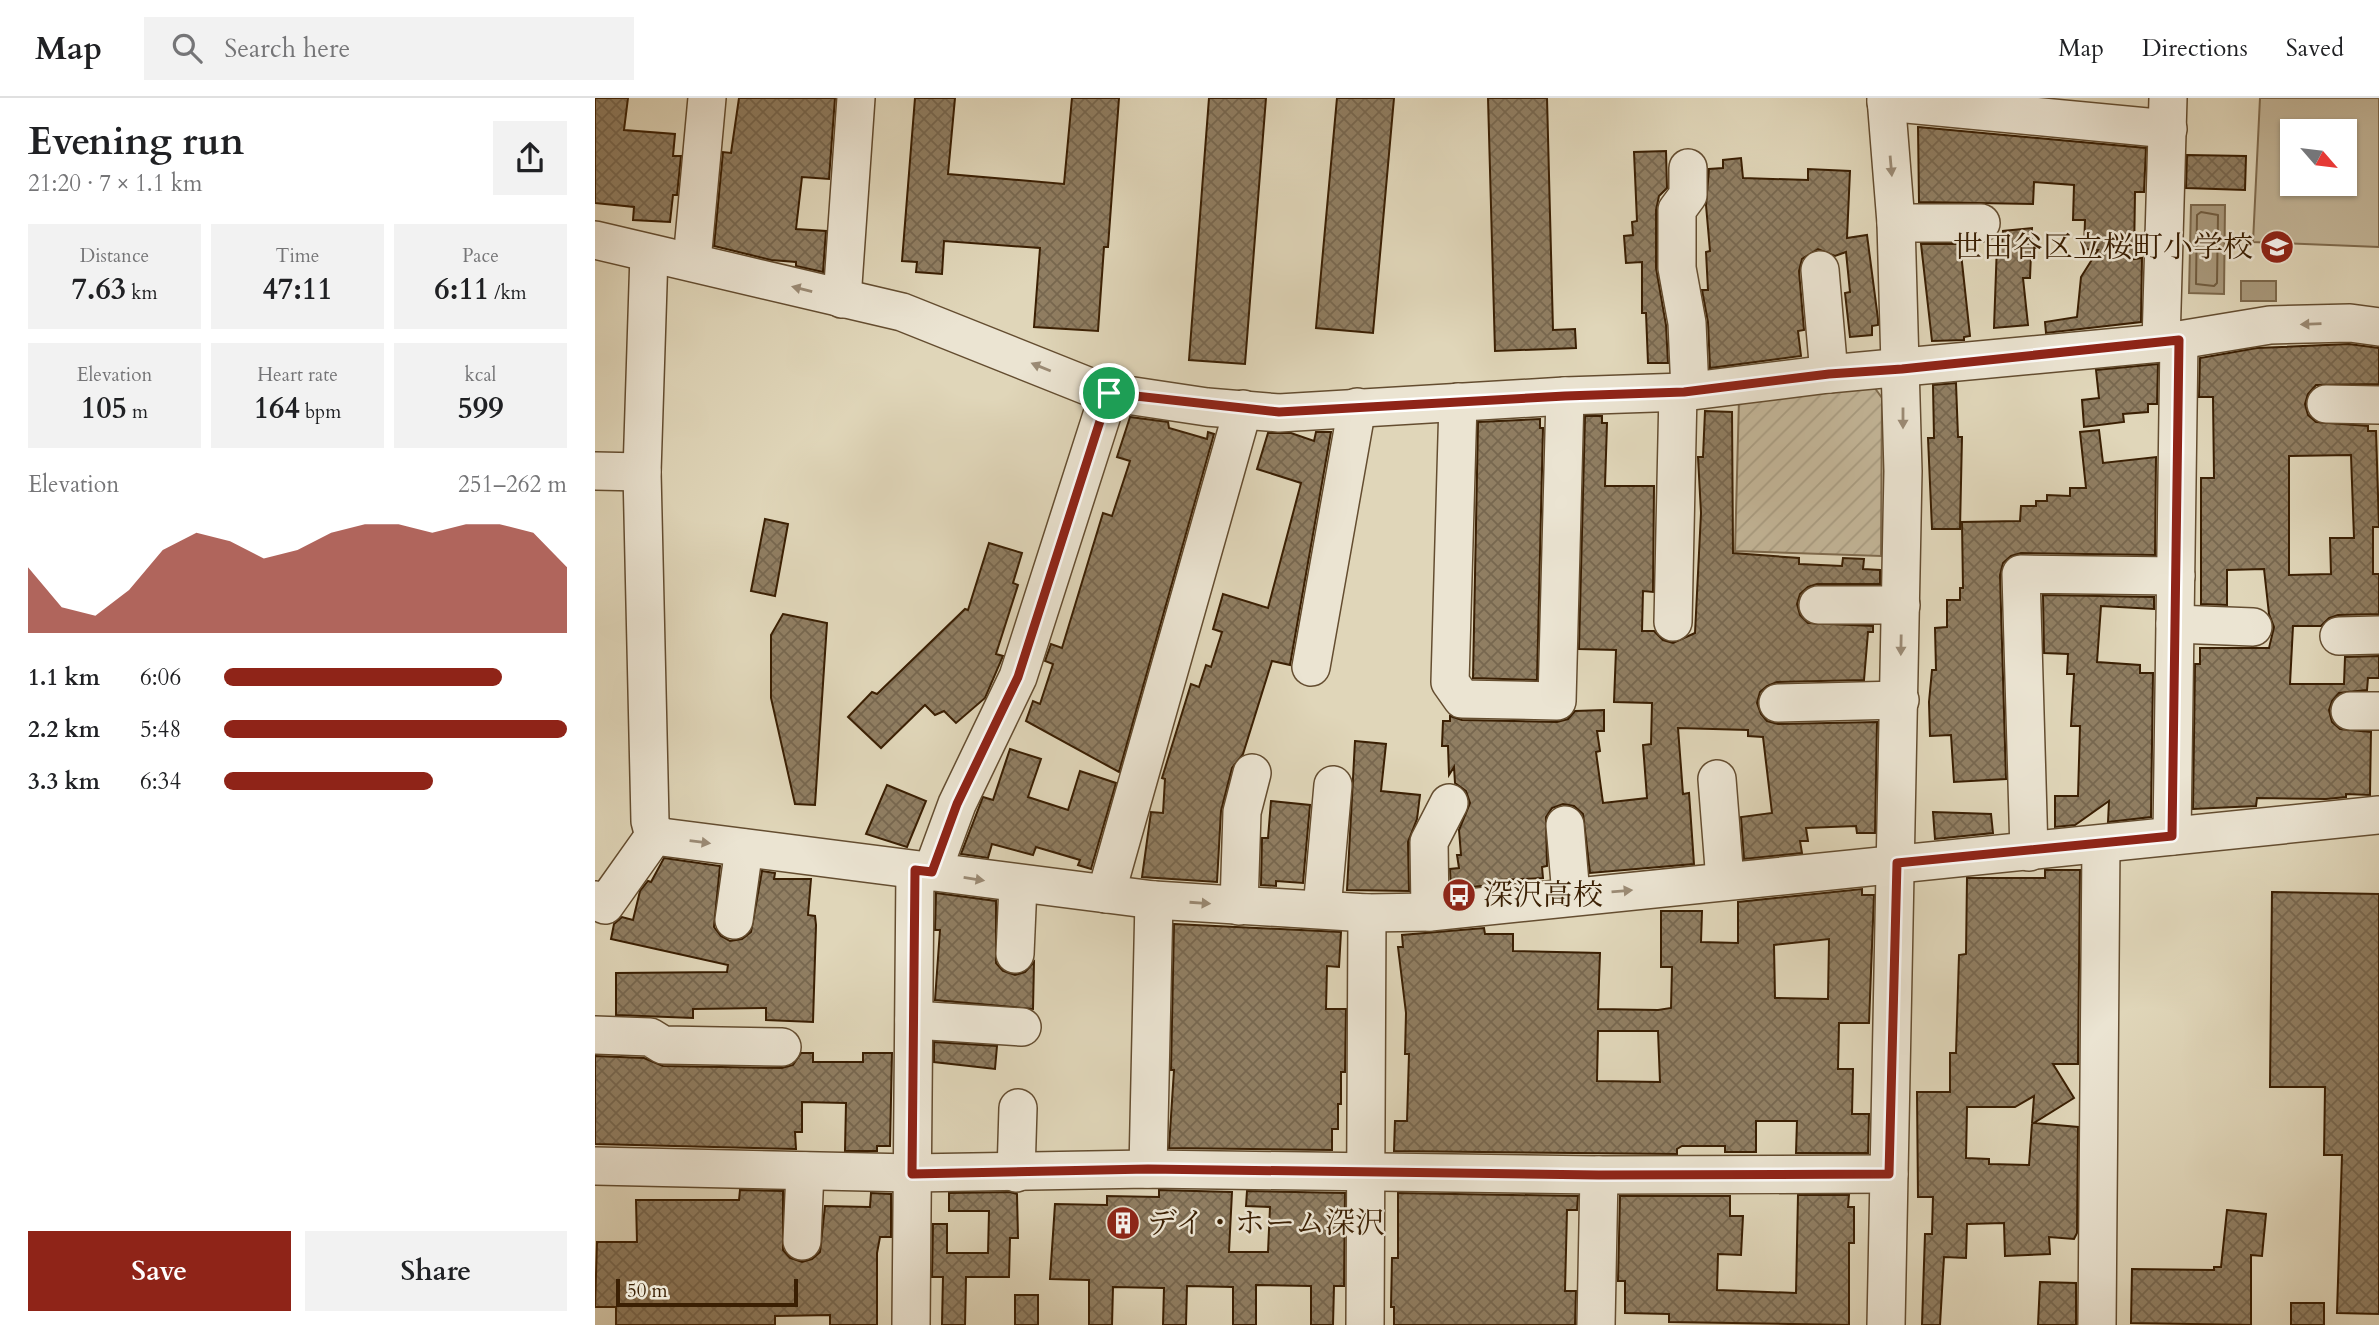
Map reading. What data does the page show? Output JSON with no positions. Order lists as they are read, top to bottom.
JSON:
{
  "places": {
    "school or university": ["世田谷区立桜町小学校"],
    "bus stop": ["深沢高校"],
    "building": ["デイ・ホーム深沢"]
  },
  "scale_bar": "50 m",
  "north": "bottom right",
  "page": {
    "header": "Map",
    "search": "Search here",
    "nav": ["Map", "Directions", "Saved"],
    "heading": ["Evening run", "21:20 · 7 × 1.1 km"],
    "stats": [
      ["Distance", "7.63 km"],
      ["Time", "47:11"],
      ["Pace", "6:11 /km"],
      ["Elevation", "105 m"],
      ["Heart rate", "164 bpm"],
      ["kcal", "599"]
    ],
    "chart": ["Elevation", "251–262 m"],
    "list": [
      {
        "name": "1.1 km",
        "note": "6:06"
      },
      {
        "name": "2.2 km",
        "note": "5:48"
      },
      {
        "name": "3.3 km",
        "note": "6:34"
      }
    ],
    "buttons": ["Save", "Share"],
    "scale": "50 m"
  }
}
